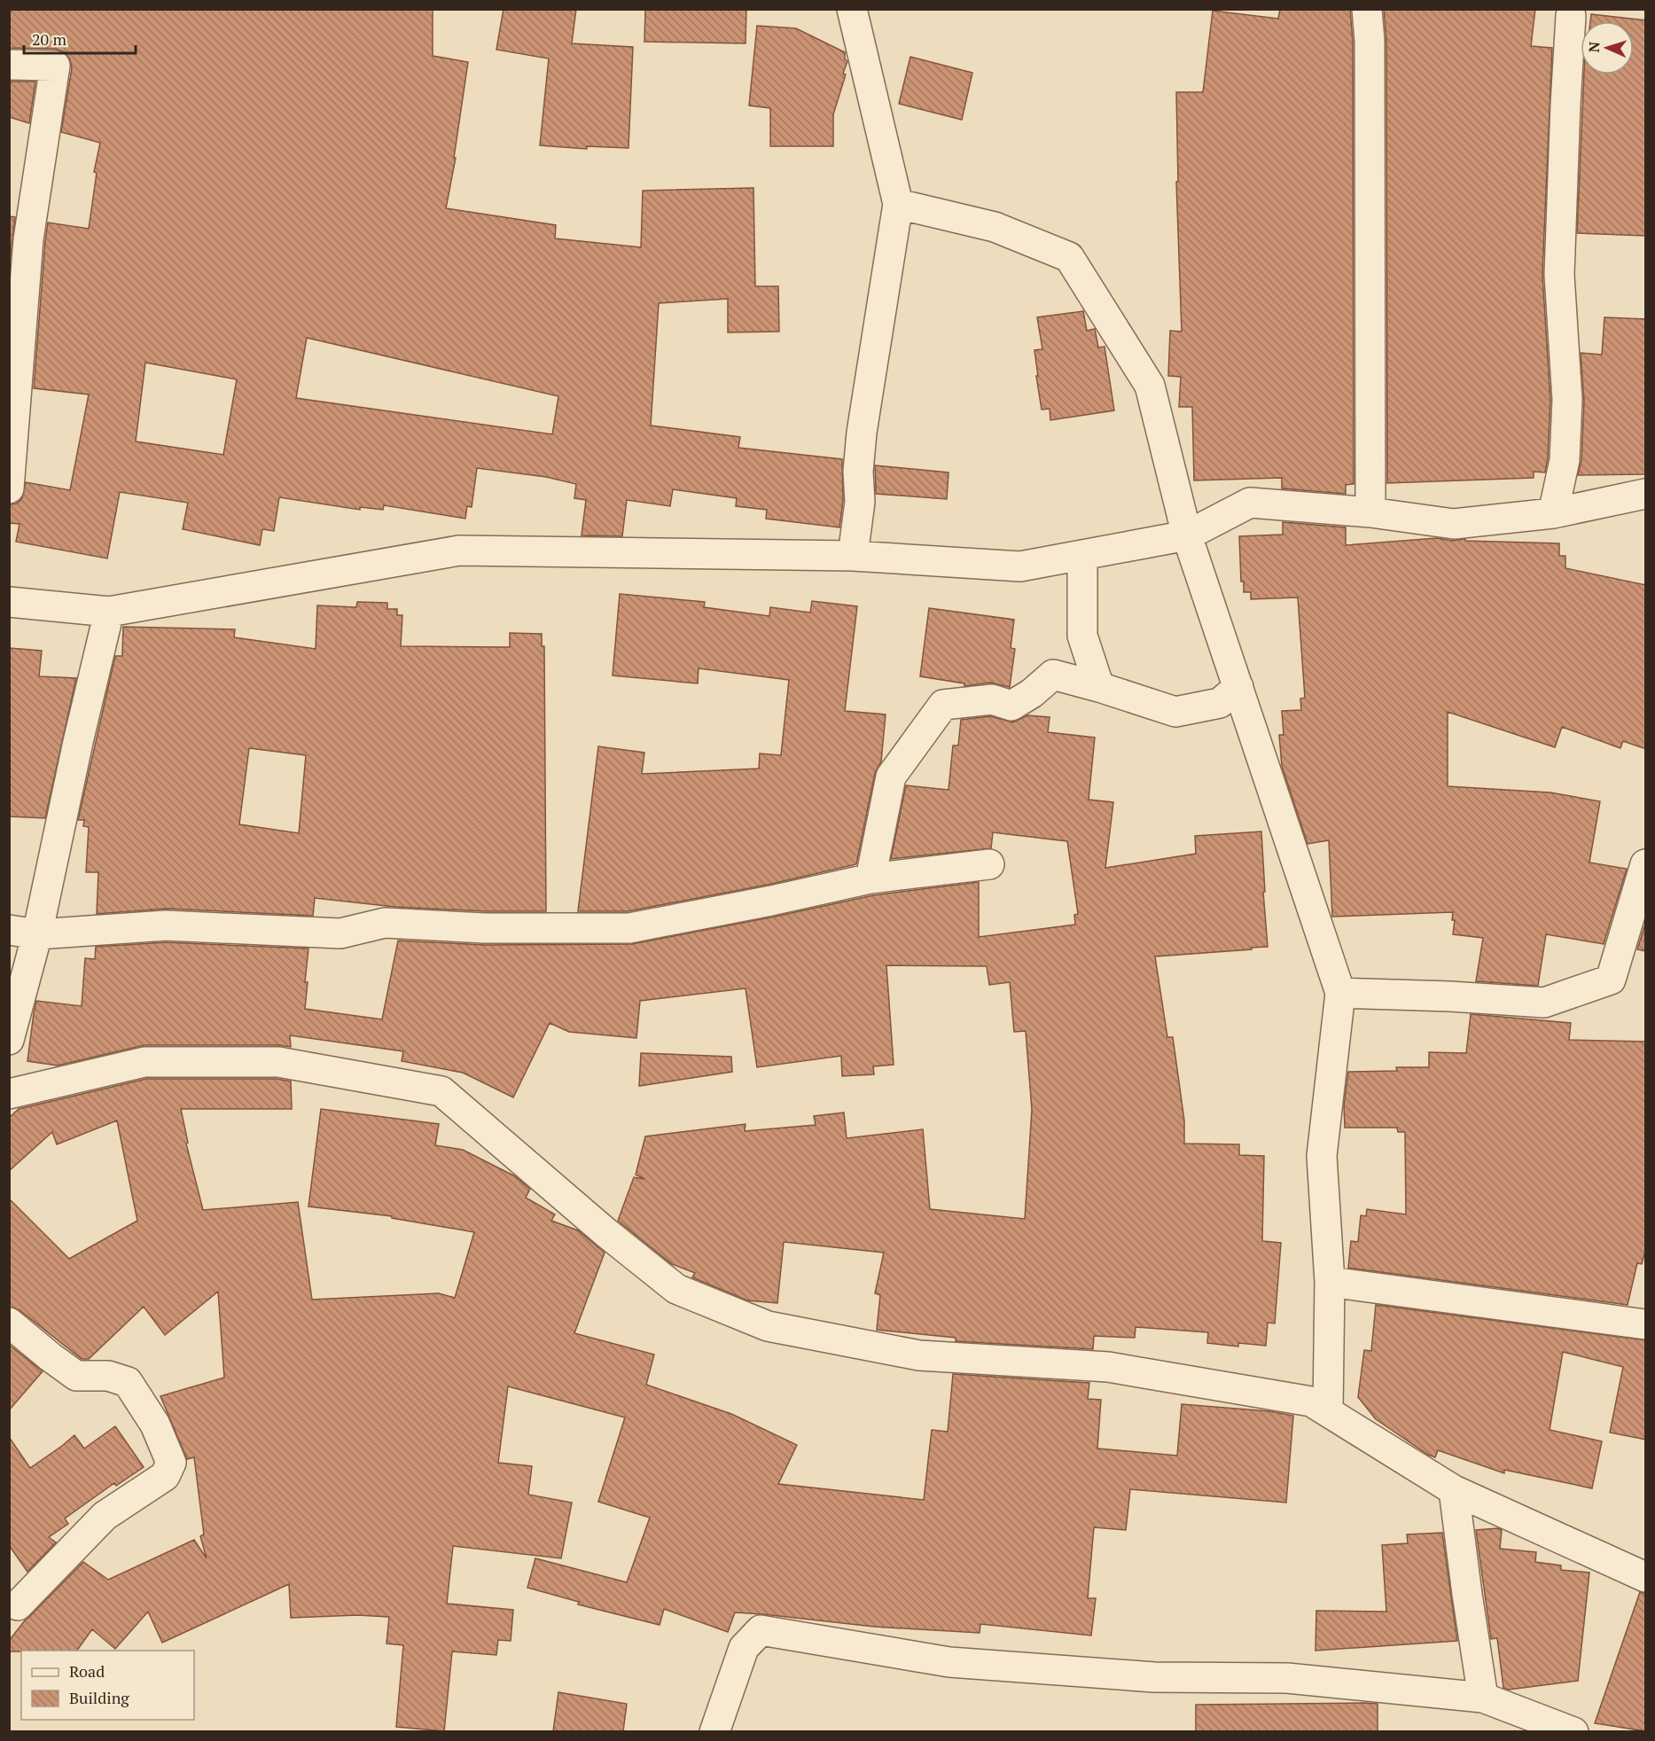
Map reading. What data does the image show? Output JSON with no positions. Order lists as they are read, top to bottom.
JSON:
{
  "legend": ["Road", "Building"],
  "scale_bar": "20 m",
  "north": "left"
}
